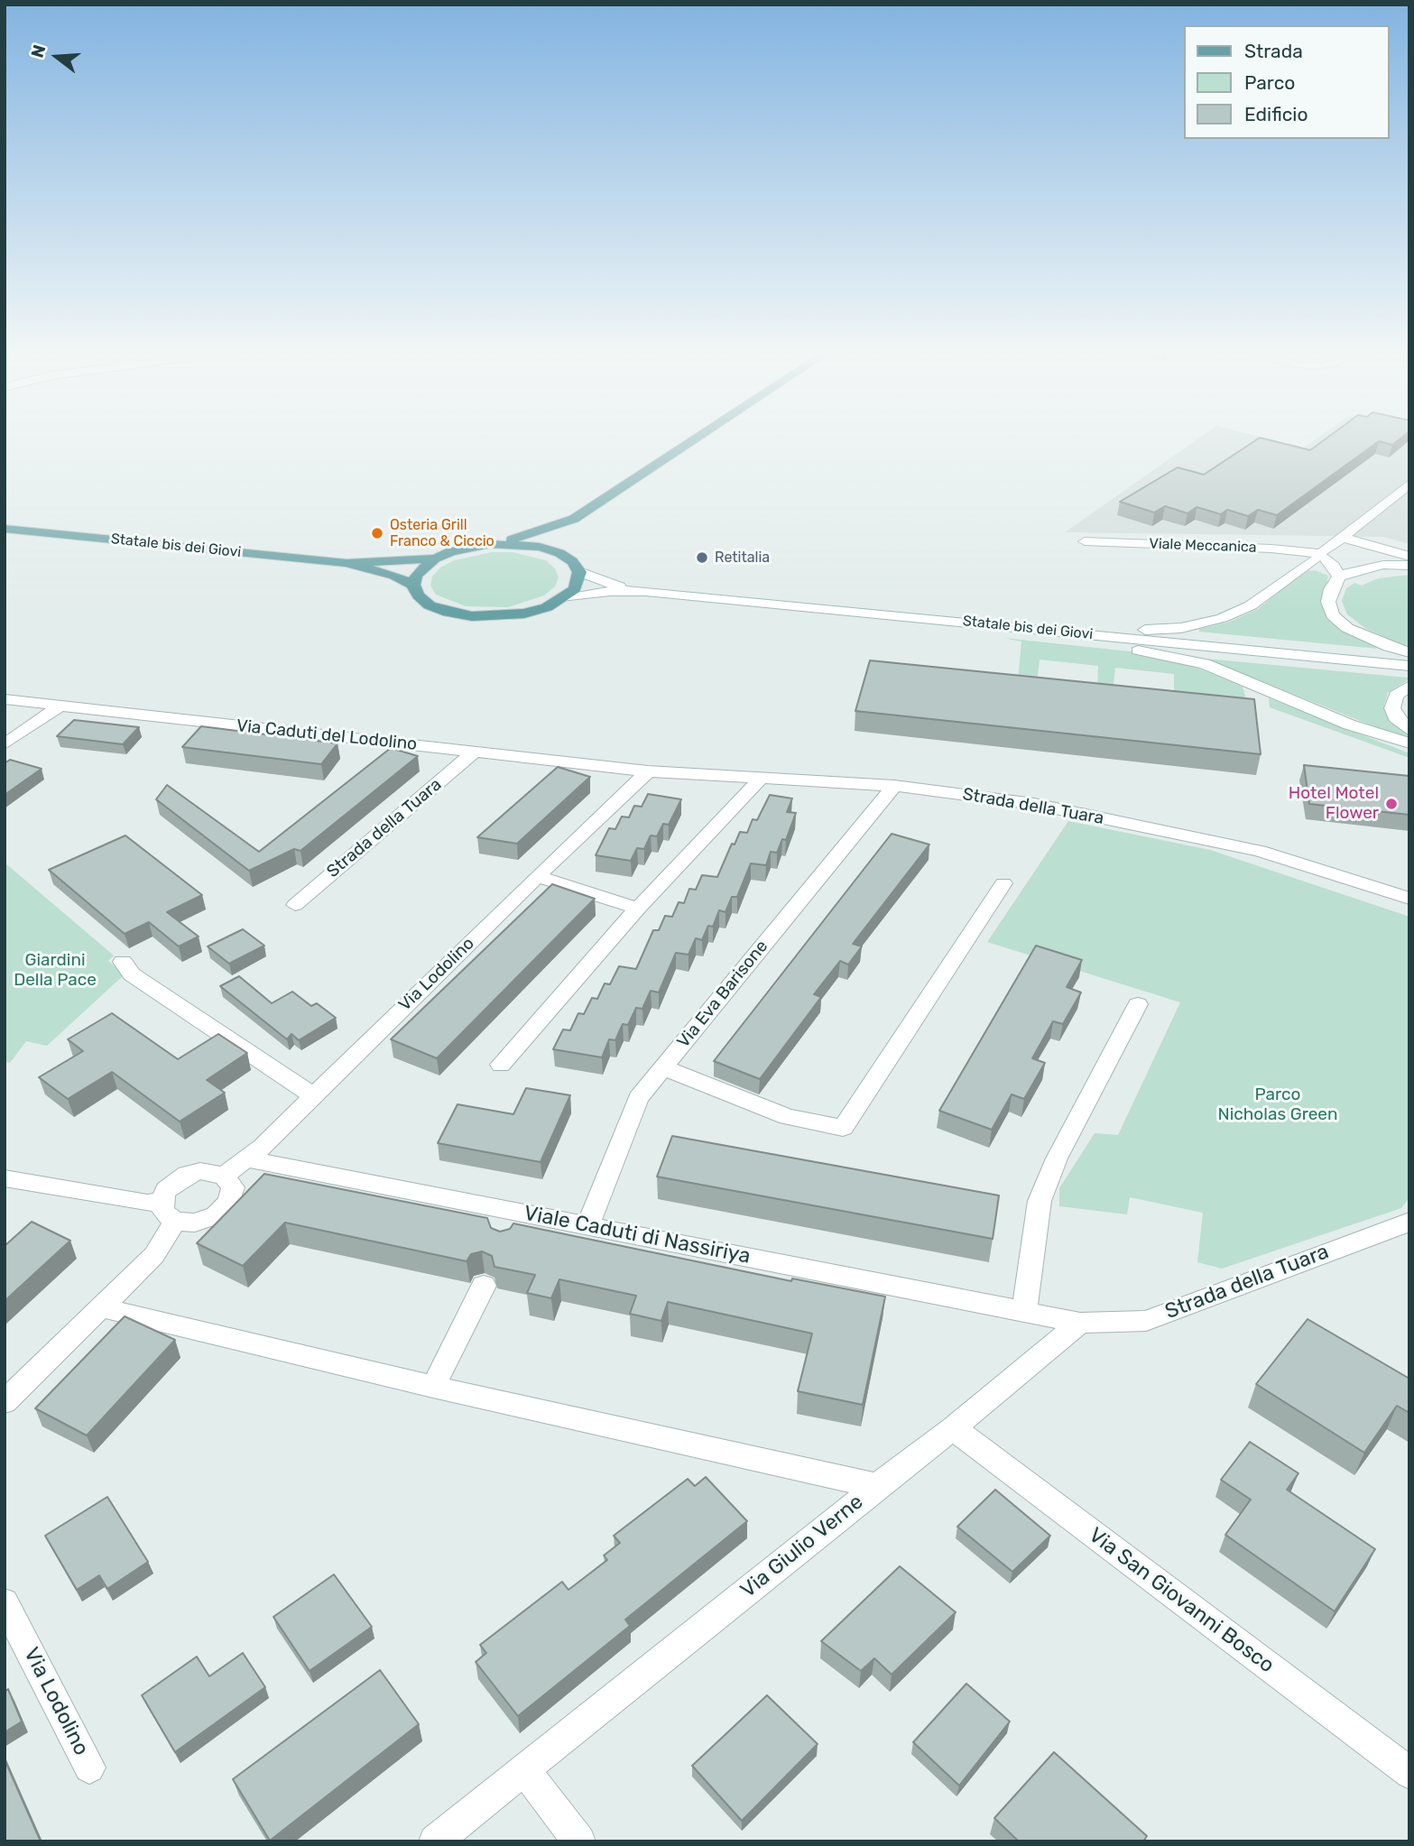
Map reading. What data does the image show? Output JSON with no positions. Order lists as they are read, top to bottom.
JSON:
{
  "streets": {
    "main road": ["Statale bis dei Giovi"],
    "street": [
      "Viale Meccanica",
      "Via Caduti del Lodolino",
      "Strada della Tuara",
      "Via Lodolino",
      "Via Eva Barisone",
      "Viale Caduti di Nassiriya",
      "Via Giulio Verne",
      "Via San Giovanni Bosco"
    ]
  },
  "crossings": [
    ["Via Caduti del Lodolino", "Strada della Tuara"],
    ["Via Caduti del Lodolino", "Via Lodolino"],
    ["Strada della Tuara", "Via Lodolino"],
    ["Strada della Tuara", "Via Eva Barisone"],
    ["Strada della Tuara", "Viale Caduti di Nassiriya"],
    ["Strada della Tuara", "Via Giulio Verne"],
    ["Via Lodolino", "Viale Caduti di Nassiriya"],
    ["Via Eva Barisone", "Viale Caduti di Nassiriya"],
    ["Viale Caduti di Nassiriya", "Via Giulio Verne"],
    ["Via Giulio Verne", "Via San Giovanni Bosco"]
  ],
  "parks": ["Giardini Della Pace", "Parco Nicholas Green"],
  "places": ["Osteria Grill Franco & Ciccio", "Retitalia", "Hotel Motel Flower"],
  "legend": ["Strada", "Parco", "Edificio"],
  "north": "left"
}
